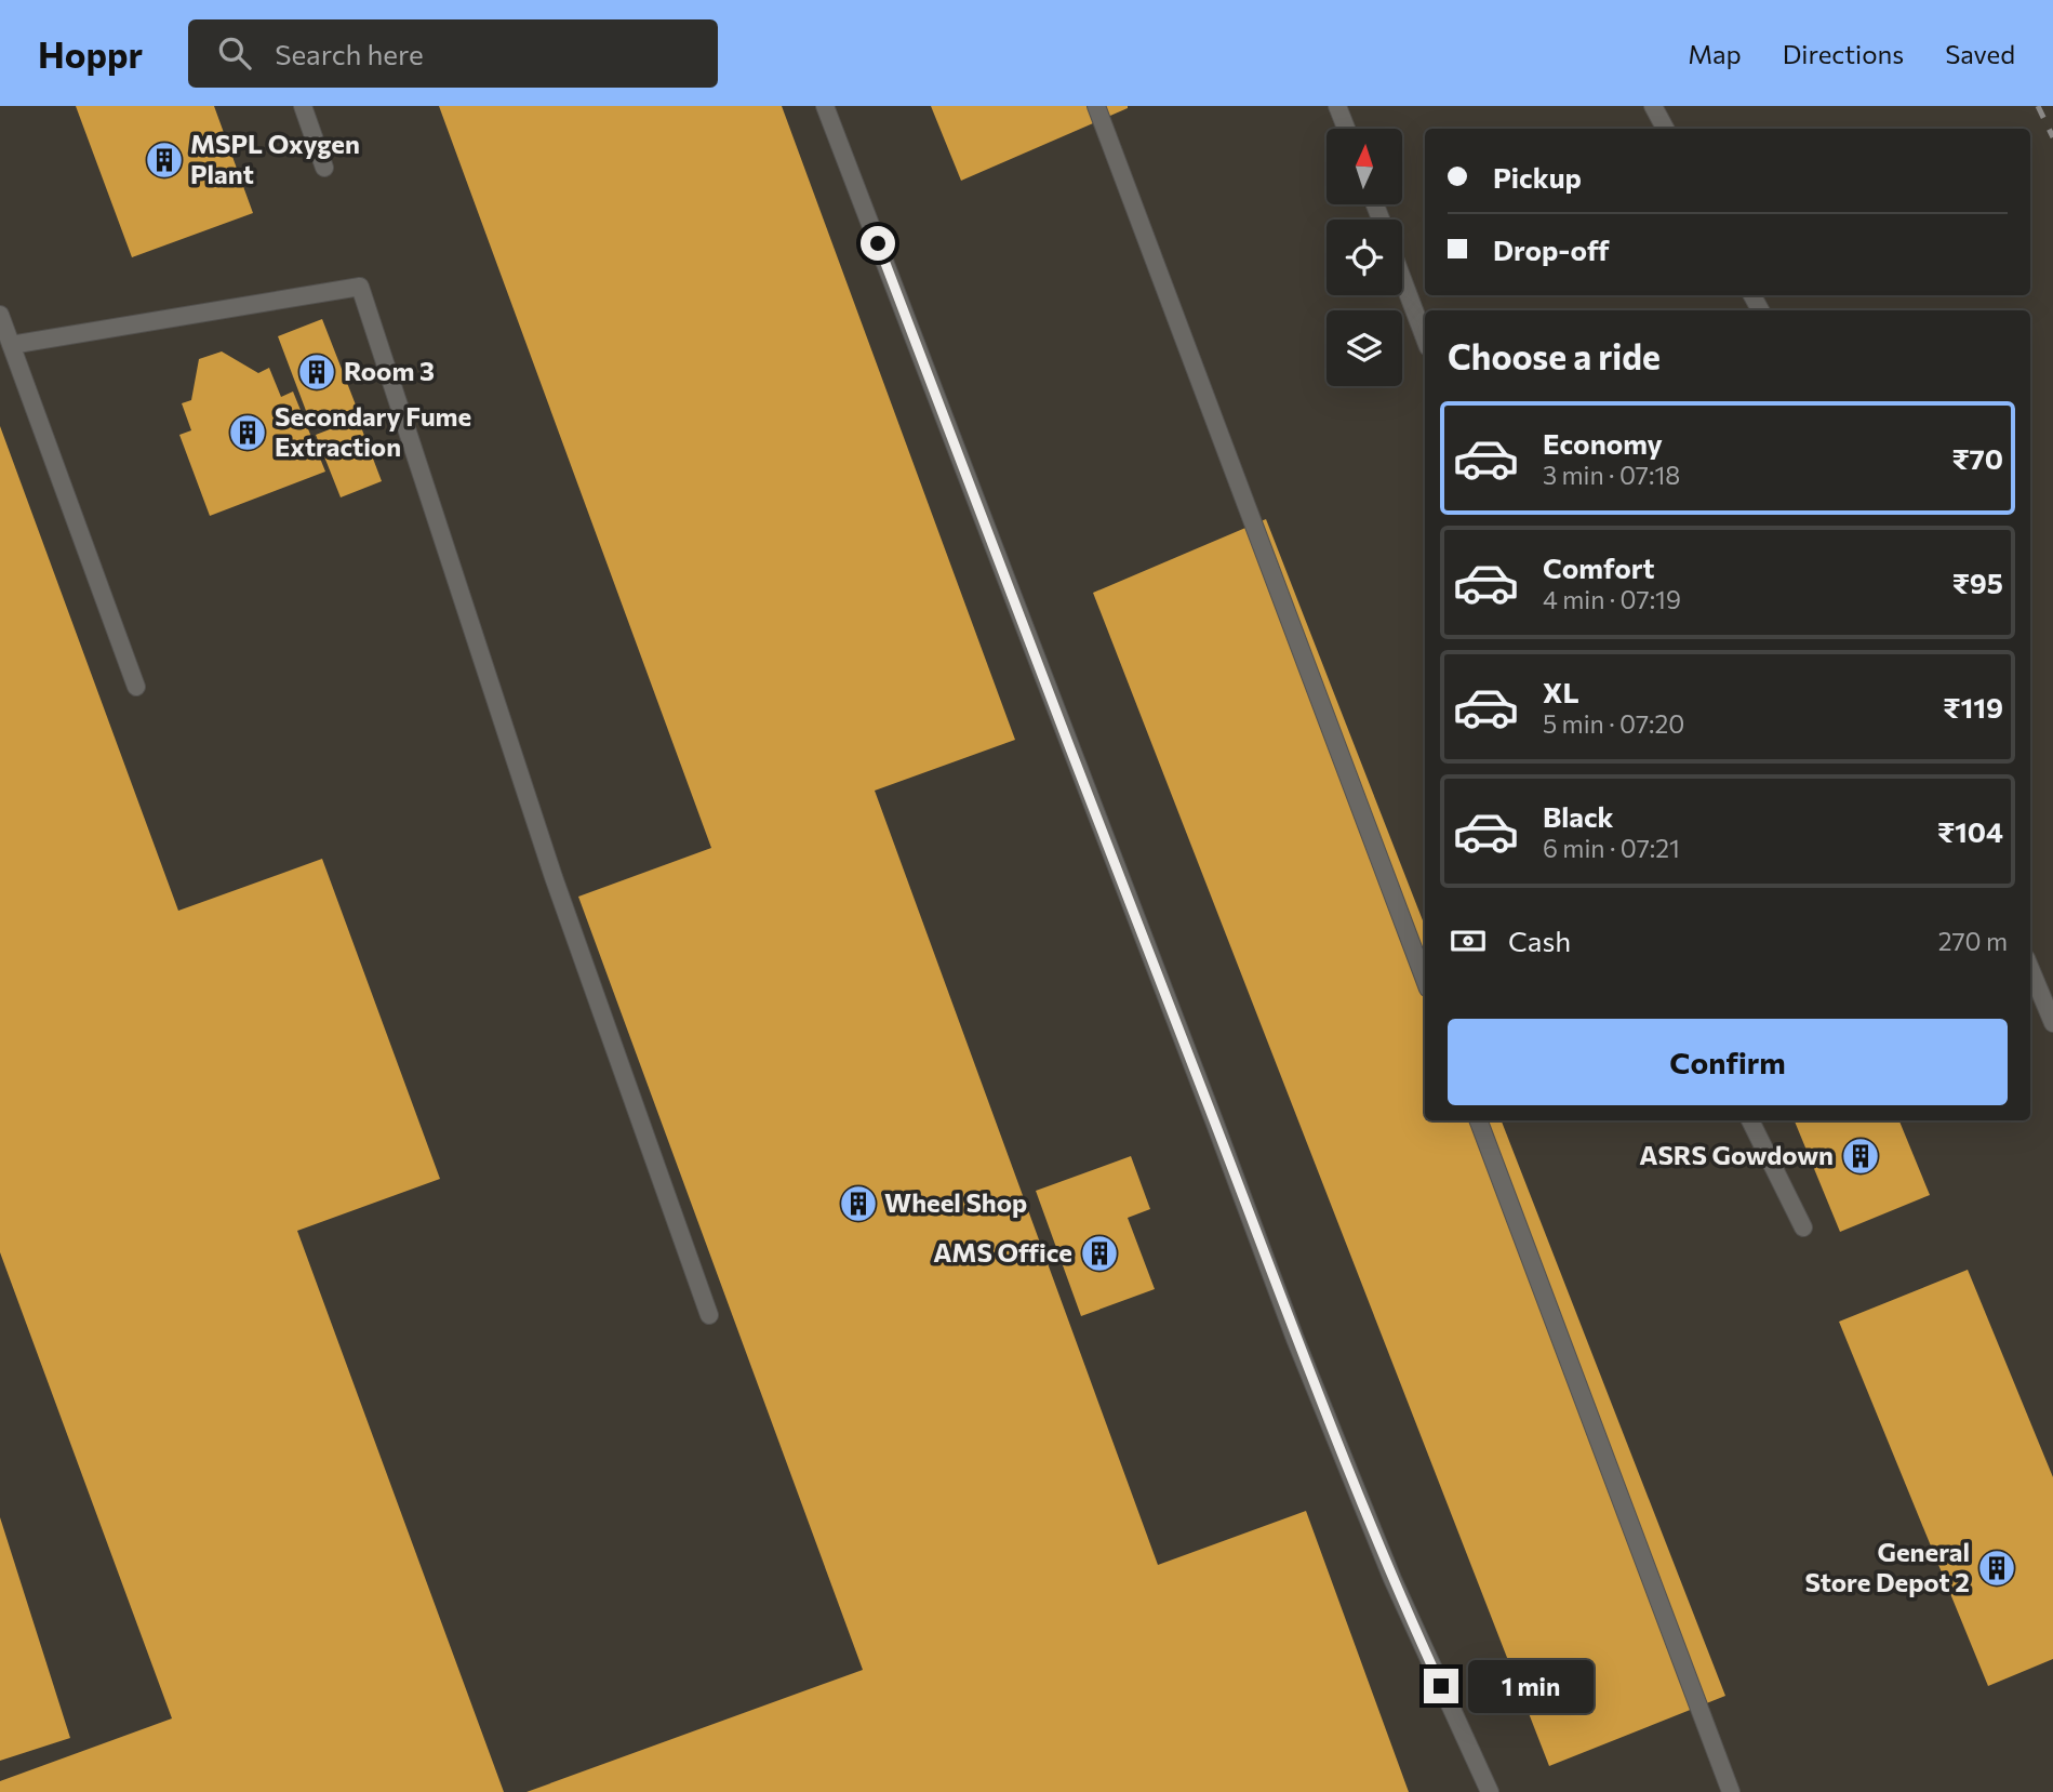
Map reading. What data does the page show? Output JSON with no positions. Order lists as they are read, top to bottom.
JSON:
{
  "places": {
    "building": [
      "MSPL Oxygen Plant",
      "Room 3",
      "Secondary Fume Extraction",
      "ASRS Gowdown",
      "Wheel Shop",
      "AMS Office",
      "General Store Depot 2"
    ]
  },
  "north": "top",
  "page": {
    "header": "Hoppr",
    "search": "Search here",
    "nav": ["Map", "Directions", "Saved"],
    "banner": ["Pickup", "Drop-off"],
    "heading": "Choose a ride",
    "list": [
      {
        "name": "Economy",
        "note": "3 min · 07:18",
        "value": "₹70"
      },
      {
        "name": "Comfort",
        "note": "4 min · 07:19",
        "value": "₹95"
      },
      {
        "name": "XL",
        "note": "5 min · 07:20",
        "value": "₹119"
      },
      {
        "name": "Black",
        "note": "6 min · 07:21",
        "value": "₹104"
      }
    ],
    "pay": ["Cash", "270 m"],
    "buttons": "Confirm",
    "bubble": "1 min"
  }
}
